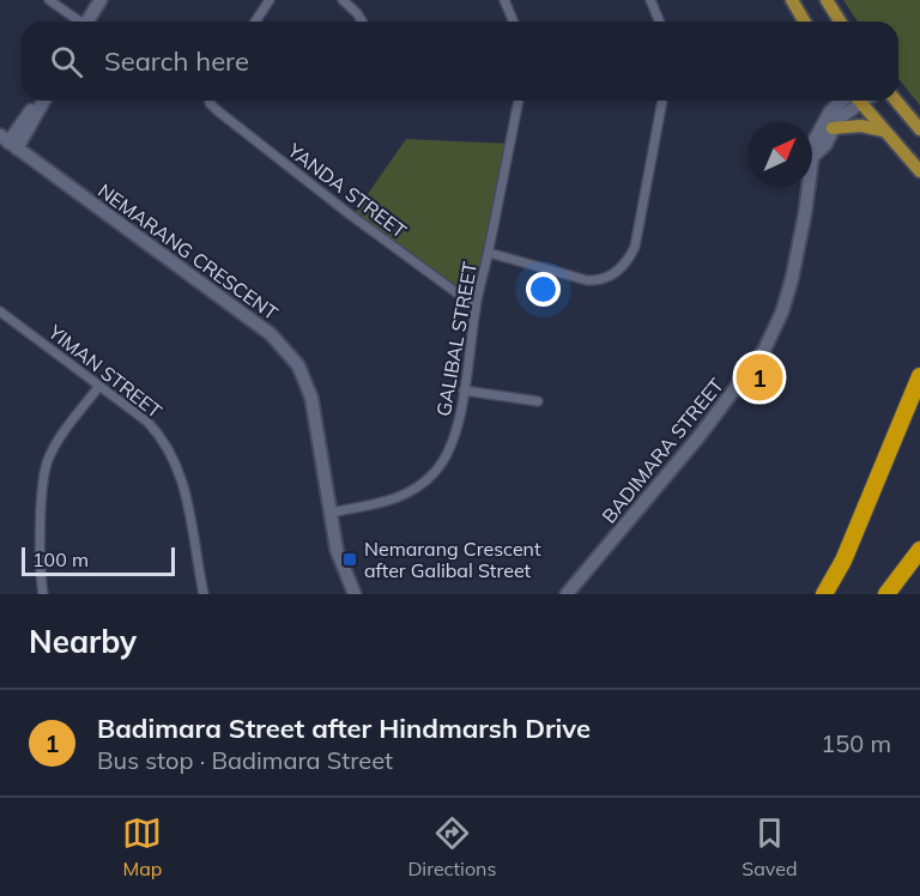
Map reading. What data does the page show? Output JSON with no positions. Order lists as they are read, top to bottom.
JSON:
{
  "streets": {
    "street": [
      "YANDA STREET",
      "NEMARANG CRESCENT",
      "GALIBAL STREET",
      "YIMAN STREET",
      "BADIMARA STREET"
    ]
  },
  "crossings": [
    ["YANDA STREET", "GALIBAL STREET"],
    ["NEMARANG CRESCENT", "GALIBAL STREET"]
  ],
  "places": {
    "transit": ["Nemarang Crescent after Galibal Street"]
  },
  "scale_bar": "100 m",
  "north": "top right",
  "page": {
    "search": "Search here",
    "pins": "1",
    "scale": "100 m",
    "heading": "Nearby",
    "list": [
      {
        "mark": "1",
        "name": "Badimara Street after Hindmarsh Drive",
        "note": "Bus stop · Badimara Street",
        "value": "150 m"
      }
    ],
    "nav": ["Map", "Directions", "Saved"]
  }
}
